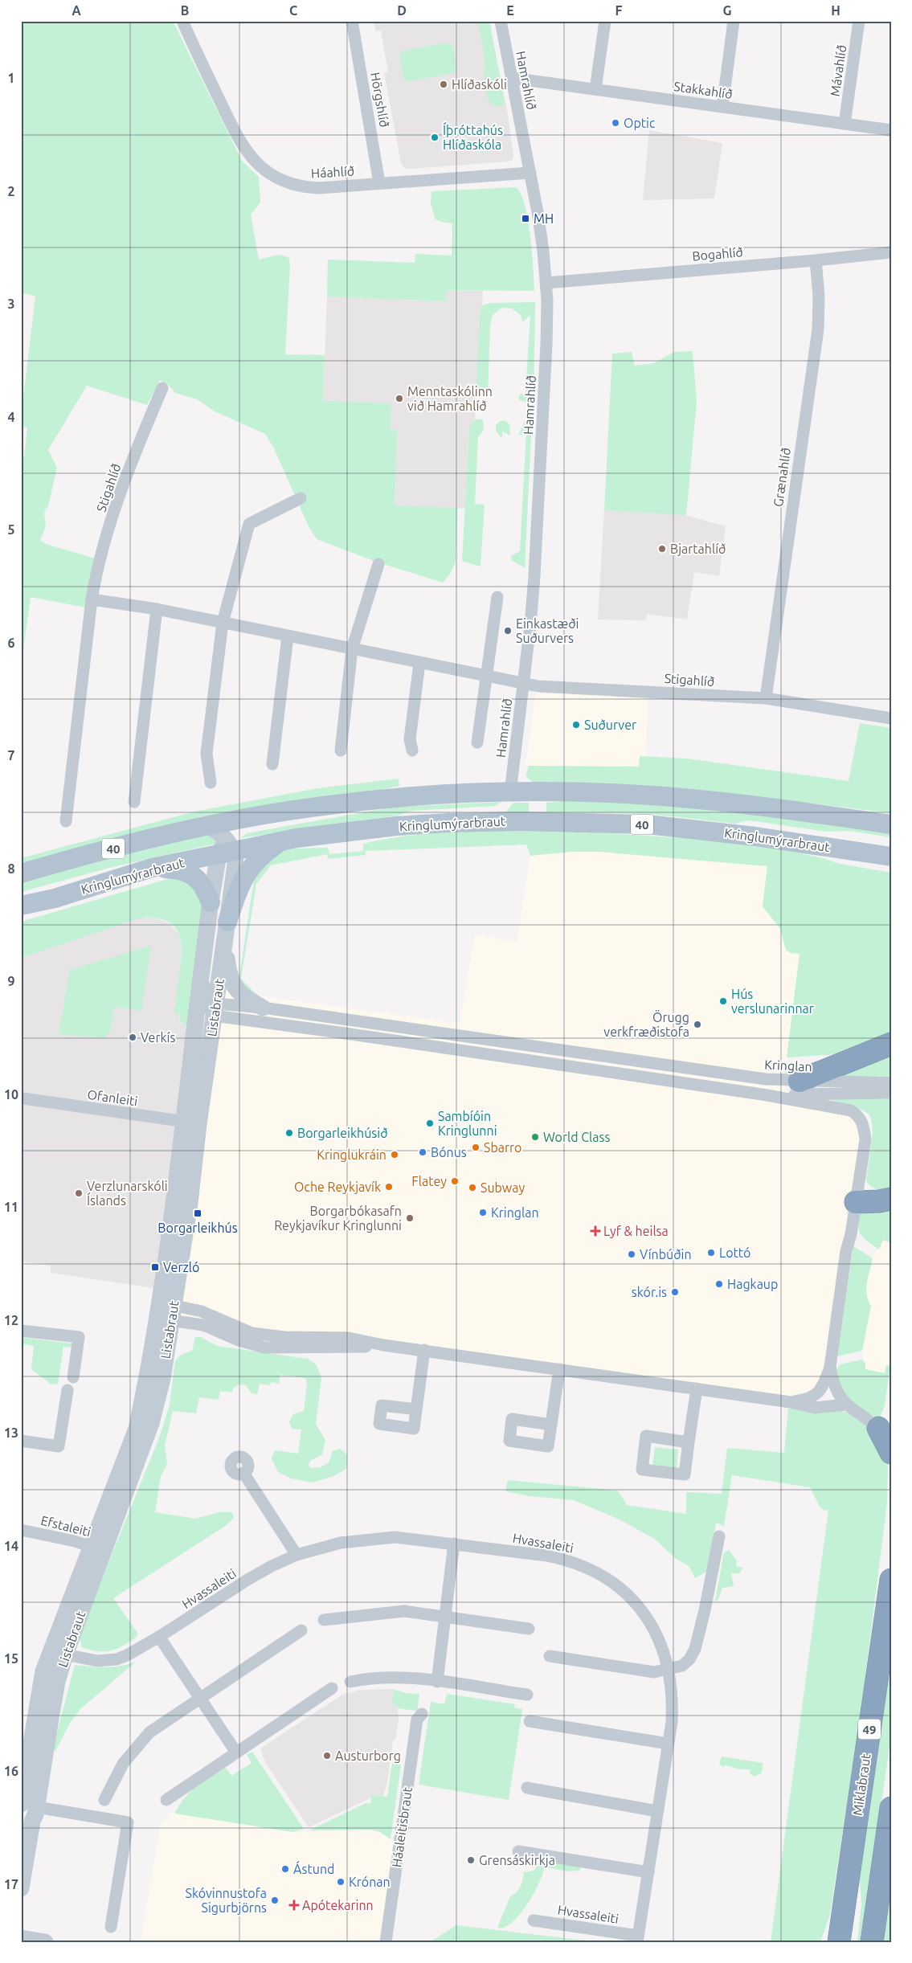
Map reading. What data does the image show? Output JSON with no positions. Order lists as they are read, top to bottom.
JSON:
{
  "streets": {
    "highway": ["49", "Miklabraut"],
    "main road": ["Kringlumýrarbraut", "40"],
    "street": [
      "Mávahlíð",
      "Hamrahlíð",
      "Stakkahlíð",
      "Hörgshlíð",
      "Háahlíð",
      "Bogahlíð",
      "Grænahlíð",
      "Stigahlíð",
      "Listabraut",
      "Kringlan",
      "Ofanleiti",
      "Efstaleiti",
      "Hvassaleiti",
      "Háaleitisbraut"
    ]
  },
  "crossings": [
    ["Mávahlíð", "Stakkahlíð"],
    ["Hamrahlíð", "Stakkahlíð"],
    ["Hamrahlíð", "Háahlíð"],
    ["Hamrahlíð", "Bogahlíð"],
    ["Hamrahlíð", "Stigahlíð"],
    ["Hamrahlíð", "40"],
    ["Hörgshlíð", "Háahlíð"],
    ["Bogahlíð", "Grænahlíð"],
    ["Grænahlíð", "Stigahlíð"],
    ["Kringlumýrarbraut", "Listabraut"],
    ["Listabraut", "Kringlan"],
    ["Listabraut", "Ofanleiti"],
    ["Listabraut", "Efstaleiti"],
    ["Listabraut", "Hvassaleiti"]
  ],
  "places": {
    "other": [
      "Hlíðaskóli",
      "Optic",
      "Íþróttahús Hlíðaskóla",
      "Menntaskólinn við Hamrahlíð",
      "Bjartahlíð",
      "Einkastæði Suðurvers",
      "Suðurver",
      "Hús verslunarinnar",
      "Örugg verkfræðistofa",
      "Verkís",
      "Sambíóin Kringlunni",
      "Borgarleikhúsið",
      "World Class",
      "Sbarro",
      "Bónus",
      "Kringlukráin",
      "Flatey",
      "Oche Reykjavík",
      "Subway",
      "Verzlunarskóli Íslands",
      "Kringlan",
      "Borgarbókasafn Reykjavíkur Kringlunni",
      "Lottó",
      "Vínbúðin",
      "Hagkaup",
      "skór.is",
      "Austurborg",
      "Grensáskirkja",
      "Ástund",
      "Krónan",
      "Skóvinnustofa Sigurbjörns"
    ],
    "transit": ["MH", "Borgarleikhús", "Verzló"],
    "health": ["Lyf & heilsa", "Apótekarinn"]
  },
  "grid": {
    "columns": [
      "A",
      "B",
      "C",
      "D",
      "E",
      "F",
      "G",
      "H"
    ],
    "rows": [
      "1",
      "2",
      "3",
      "4",
      "5",
      "6",
      "7",
      "8",
      "9",
      "10",
      "11",
      "12",
      "13",
      "14",
      "15",
      "16",
      "17"
    ]
  }
}
